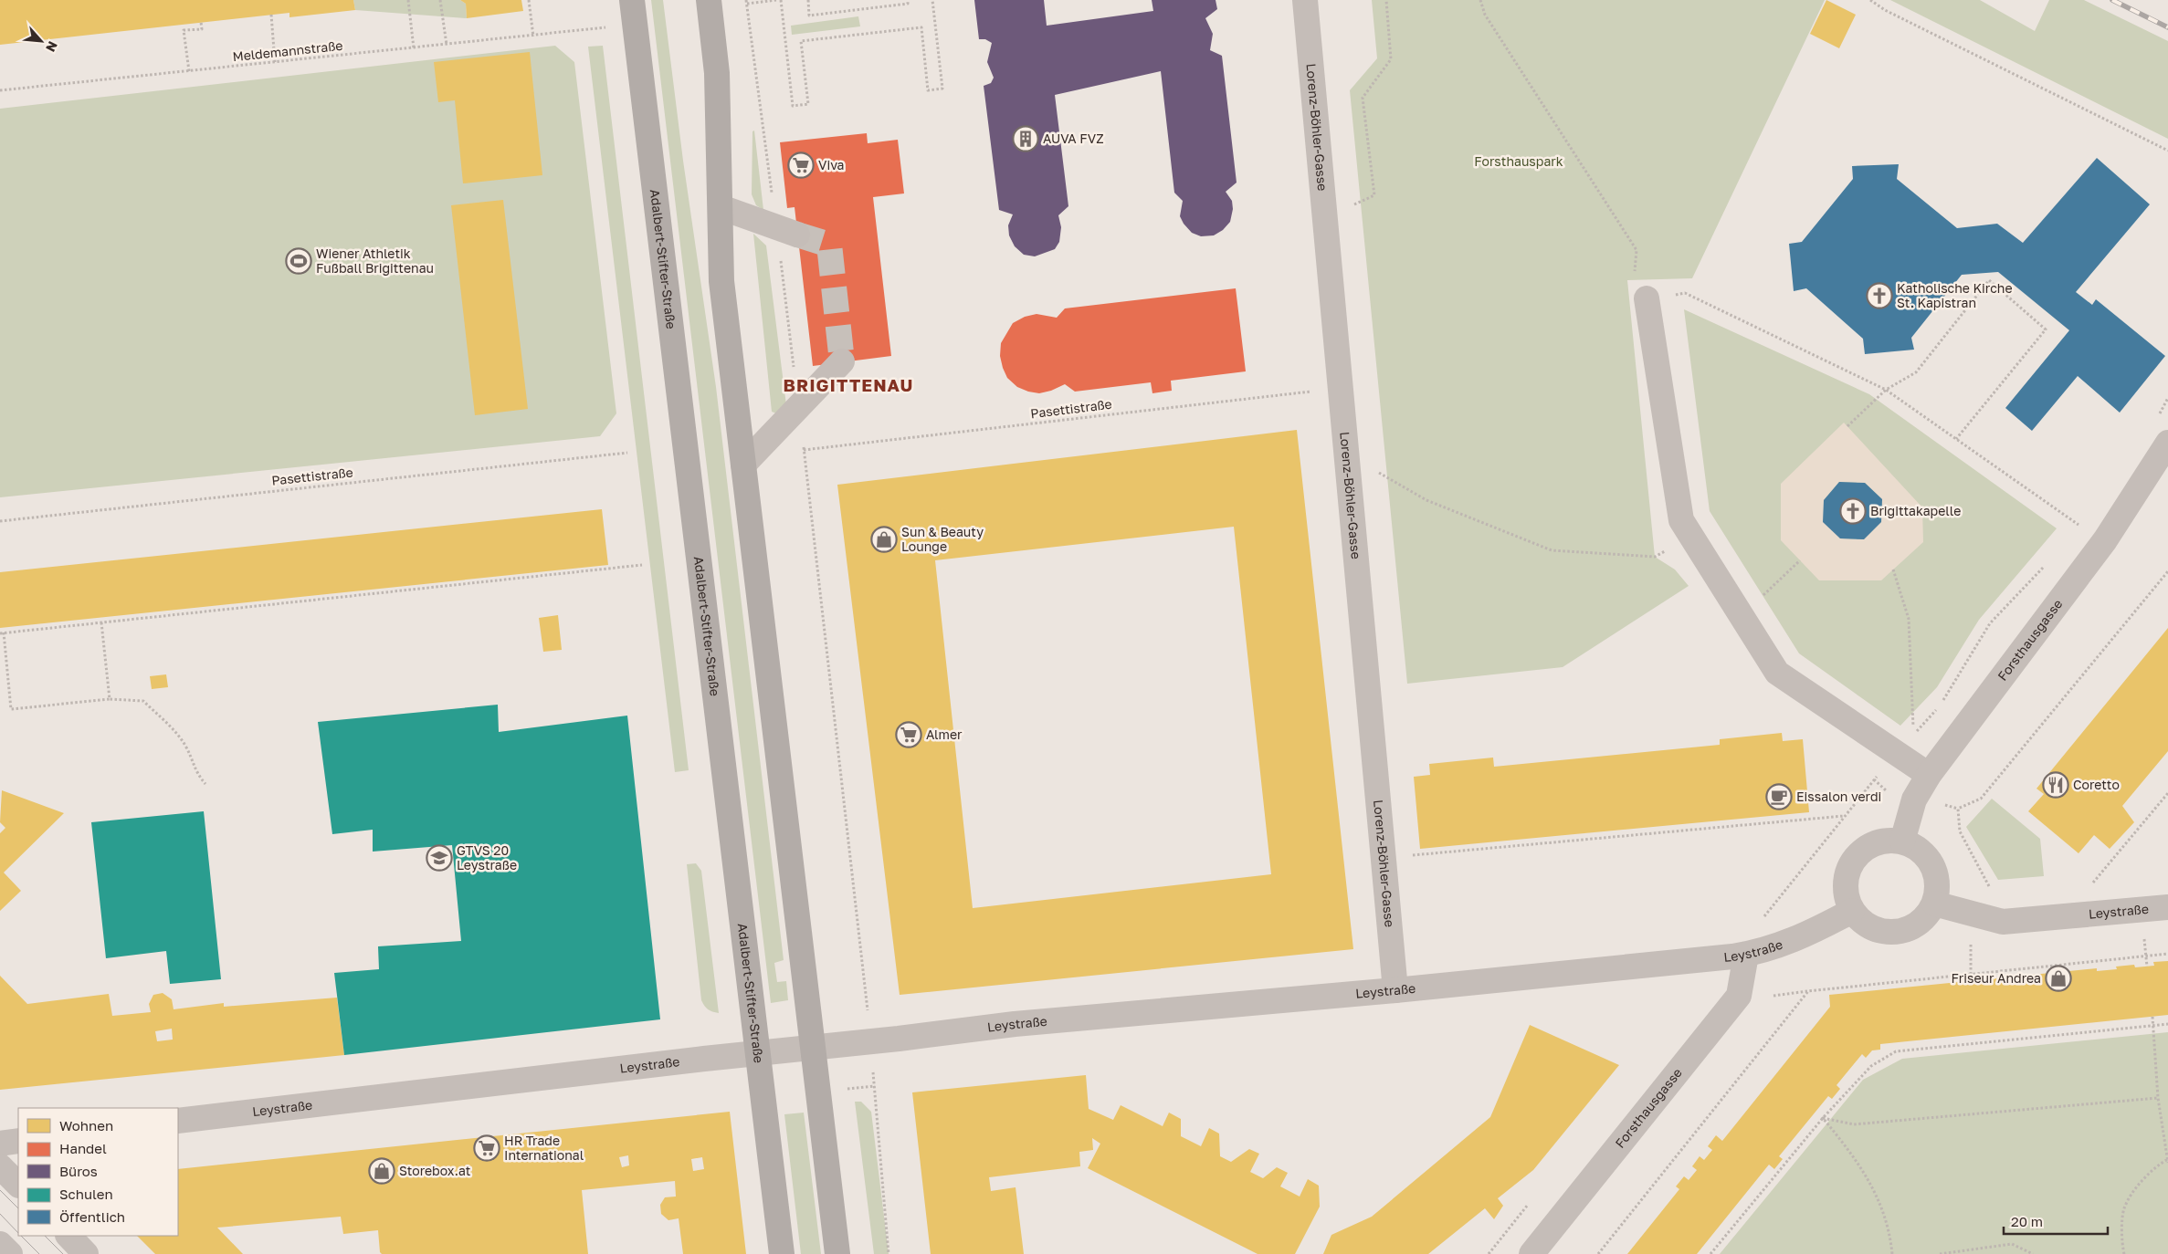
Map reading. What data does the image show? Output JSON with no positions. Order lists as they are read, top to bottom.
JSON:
{
  "streets": {
    "main road": ["Adalbert-Stifter-Straße"],
    "street": ["Lorenz-Böhler-Gasse", "Forsthausgasse", "Leystraße"],
    "path": ["Meldemannstraße", "Pasettistraße"]
  },
  "crossings": [
    ["Lorenz-Böhler-Gasse", "Pasettistraße"],
    ["Lorenz-Böhler-Gasse", "Leystraße"],
    ["Adalbert-Stifter-Straße", "Leystraße"],
    ["Forsthausgasse", "Leystraße"]
  ],
  "districts": ["BRIGITTENAU"],
  "parks": ["Forsthauspark"],
  "places": {
    "building": ["AUVA FVZ"],
    "supermarket": ["Viva", "Almer", "HR Trade International"],
    "sports": ["Wiener Athletik Fußball Brigittenau"],
    "church": ["Katholische Kirche St. Kapistran", "Brigittakapelle"],
    "shop": ["Sun & Beauty Lounge", "Friseur Andrea", "Storebox.at"],
    "restaurant": ["Coretto"],
    "cafe": ["Eissalon verdi"],
    "school or university": ["GTVS 20 Leystraße"]
  },
  "legend": [
    "Wohnen",
    "Handel",
    "Büros",
    "Schulen",
    "Öffentlich"
  ],
  "scale_bar": "20 m",
  "north": "bottom right"
}
